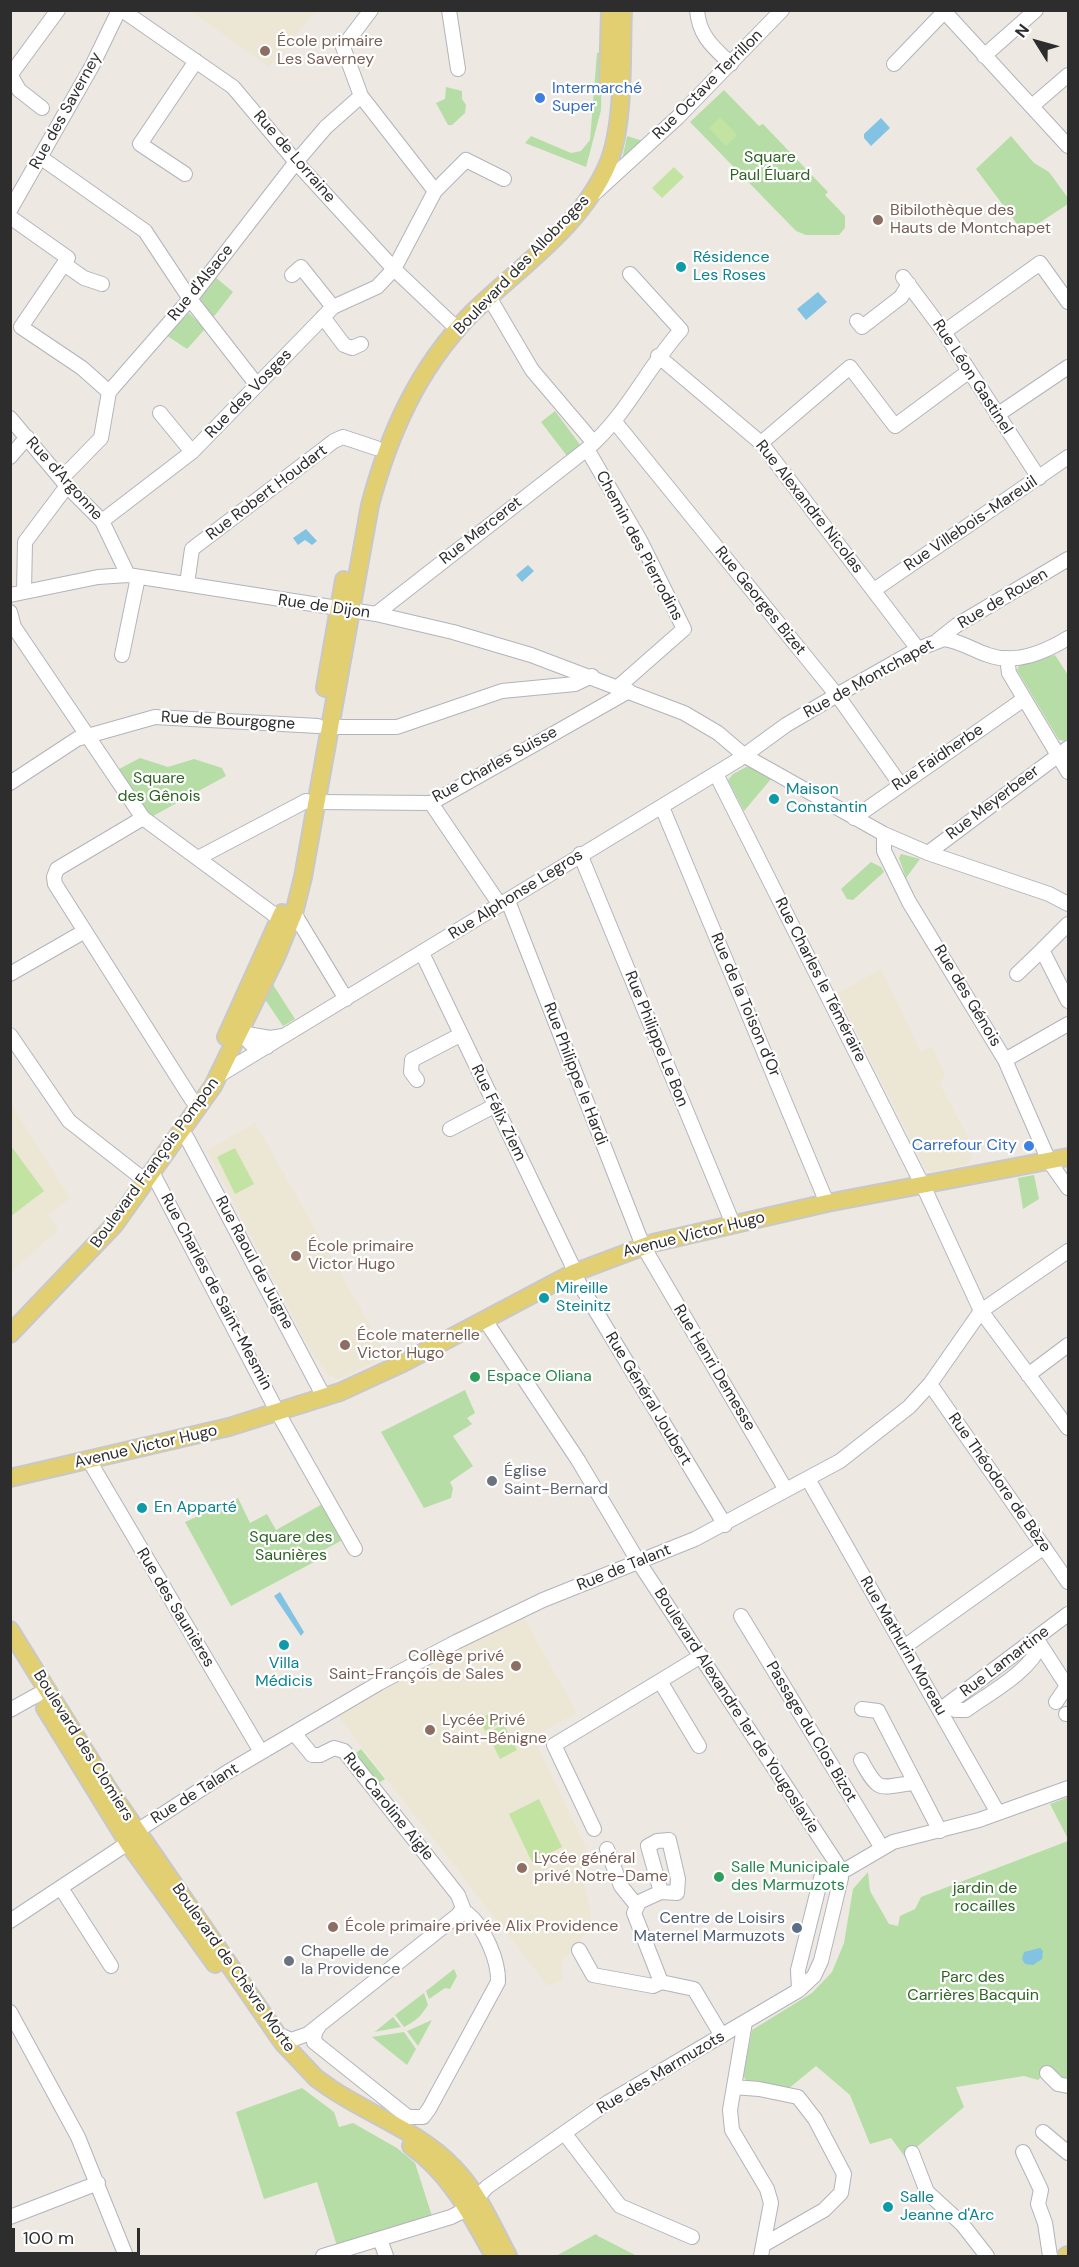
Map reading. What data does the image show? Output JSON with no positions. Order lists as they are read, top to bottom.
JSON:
{
  "streets": {
    "main road": [
      "Boulevard des Allobroges",
      "Boulevard François Pompon",
      "Avenue Victor Hugo",
      "Boulevard des Clomiers",
      "Boulevard de Chèvre Morte"
    ],
    "street": [
      "Rue Octave Terrillon",
      "Rue des Saverney",
      "Rue de Lorraine",
      "Rue d'Alsace",
      "Rue Léon Gastinel",
      "Rue des Vosges",
      "Rue d'Argonne",
      "Rue Robert Houdart",
      "Rue Alexandre Nicolas",
      "Rue Villebois-Mareuil",
      "Rue Merceret",
      "Chemin des Pierrodins",
      "Rue de Rouen",
      "Rue Georges Bizet",
      "Rue de Dijon",
      "Rue de Montchapet",
      "Rue de Bourgogne",
      "Rue Faidherbe",
      "Rue Charles Suisse",
      "Rue Meyerbeer",
      "Rue Alphonse Legros",
      "Rue Charles le Téméraire",
      "Rue des Génois",
      "Rue de la Toison d'Or",
      "Rue Philippe Le Bon",
      "Rue Philippe le Hardi",
      "Rue Félix Ziem",
      "Rue Raoul de Juigne",
      "Rue Charles de Saint-Mesmin",
      "Rue Henri Demesse",
      "Rue Général Joubert",
      "Rue Théodore de Bèze",
      "Rue de Talant",
      "Rue des Saunières",
      "Rue Mathurin Moreau",
      "Rue Lamartine",
      "Boulevard Alexandre 1er de Yougoslavie",
      "Passage du Clos Bizot",
      "Rue Caroline Aigle",
      "Rue des Marmuzots"
    ]
  },
  "crossings": [
    ["Rue Octave Terrillon", "Boulevard des Allobroges"],
    ["Rue des Saverney", "Rue de Lorraine"],
    ["Rue de Lorraine", "Boulevard des Allobroges"],
    ["Rue de Lorraine", "Rue d'Alsace"],
    ["Rue de Lorraine", "Rue des Vosges"],
    ["Boulevard des Allobroges", "Rue Robert Houdart"],
    ["Boulevard des Allobroges", "Rue de Dijon"],
    ["Boulevard des Allobroges", "Boulevard François Pompon"],
    ["Rue Léon Gastinel", "Rue Villebois-Mareuil"],
    ["Rue des Vosges", "Rue d'Argonne"],
    ["Rue d'Argonne", "Rue de Dijon"],
    ["Rue Robert Houdart", "Rue de Dijon"],
    ["Rue Alexandre Nicolas", "Rue Villebois-Mareuil"],
    ["Rue Alexandre Nicolas", "Rue Merceret"],
    ["Rue Alexandre Nicolas", "Rue de Montchapet"],
    ["Rue Merceret", "Chemin des Pierrodins"],
    ["Rue Merceret", "Rue Georges Bizet"],
    ["Rue Merceret", "Rue de Dijon"],
    ["Chemin des Pierrodins", "Rue de Dijon"],
    ["Chemin des Pierrodins", "Rue Charles Suisse"],
    ["Rue de Rouen", "Rue de Montchapet"],
    ["Rue Georges Bizet", "Rue de Montchapet"],
    ["Rue Georges Bizet", "Rue Faidherbe"],
    ["Rue de Dijon", "Rue de Montchapet"],
    ["Rue de Dijon", "Rue de Bourgogne"],
    ["Rue de Dijon", "Rue Faidherbe"],
    ["Rue de Dijon", "Rue Charles Suisse"],
    ["Rue de Dijon", "Rue Meyerbeer"],
    ["Rue de Dijon", "Rue Alphonse Legros"],
    ["Rue de Dijon", "Rue des Génois"],
    ["Rue de Dijon", "Boulevard François Pompon"],
    ["Rue de Montchapet", "Rue Alphonse Legros"],
    ["Rue de Bourgogne", "Boulevard François Pompon"],
    ["Rue Charles Suisse", "Rue Philippe le Hardi"],
    ["Rue Charles Suisse", "Boulevard François Pompon"],
    ["Rue Alphonse Legros", "Rue Charles le Téméraire"],
    ["Rue Alphonse Legros", "Rue de la Toison d'Or"],
    ["Rue Alphonse Legros", "Rue Philippe Le Bon"],
    ["Rue Alphonse Legros", "Rue Philippe le Hardi"],
    ["Rue Alphonse Legros", "Rue Félix Ziem"],
    ["Rue Alphonse Legros", "Boulevard François Pompon"],
    ["Rue Charles le Téméraire", "Avenue Victor Hugo"],
    ["Rue Charles le Téméraire", "Rue de Talant"],
    ["Rue des Génois", "Avenue Victor Hugo"],
    ["Rue de la Toison d'Or", "Avenue Victor Hugo"],
    ["Rue Philippe Le Bon", "Avenue Victor Hugo"],
    ["Rue Philippe le Hardi", "Avenue Victor Hugo"],
    ["Rue Philippe le Hardi", "Rue Henri Demesse"],
    ["Rue Félix Ziem", "Avenue Victor Hugo"],
    ["Rue Félix Ziem", "Rue Général Joubert"],
    ["Boulevard François Pompon", "Rue Raoul de Juigne"],
    ["Boulevard François Pompon", "Rue Charles de Saint-Mesmin"],
    ["Avenue Victor Hugo", "Rue Raoul de Juigne"],
    ["Avenue Victor Hugo", "Rue Charles de Saint-Mesmin"],
    ["Avenue Victor Hugo", "Rue Henri Demesse"],
    ["Avenue Victor Hugo", "Rue Général Joubert"],
    ["Avenue Victor Hugo", "Rue des Saunières"],
    ["Avenue Victor Hugo", "Boulevard Alexandre 1er de Yougoslavie"],
    ["Rue Henri Demesse", "Rue de Talant"],
    ["Rue Général Joubert", "Rue de Talant"],
    ["Rue Théodore de Bèze", "Rue de Talant"],
    ["Rue de Talant", "Rue des Saunières"],
    ["Rue de Talant", "Rue Mathurin Moreau"],
    ["Rue de Talant", "Boulevard Alexandre 1er de Yougoslavie"],
    ["Rue de Talant", "Boulevard des Clomiers"],
    ["Rue de Talant", "Rue Caroline Aigle"],
    ["Rue de Talant", "Boulevard de Chèvre Morte"],
    ["Rue Mathurin Moreau", "Rue Lamartine"],
    ["Boulevard Alexandre 1er de Yougoslavie", "Rue des Marmuzots"],
    ["Boulevard des Clomiers", "Boulevard de Chèvre Morte"],
    ["Boulevard de Chèvre Morte", "Rue des Marmuzots"]
  ],
  "parks": [
    "Square Paul Éluard",
    "Square des Gênois",
    "Square des Saunières",
    "jardin de rocailles",
    "Parc des Carrières Bacquin"
  ],
  "places": [
    "École primaire Les Saverney",
    "Intermarché Super",
    "Bibilothèque des Hauts de Montchapet",
    "Résidence Les Roses",
    "Maison Constantin",
    "Carrefour City",
    "École primaire Victor Hugo",
    "Mireille Steinitz",
    "École maternelle Victor Hugo",
    "Espace Oliana",
    "Église Saint-Bernard",
    "En Apparté",
    "Villa Médicis",
    "Collège privé Saint-François de Sales",
    "Lycée Privé Saint-Bénigne",
    "Lycée général privé Notre-Dame",
    "Salle Municipale des Marmuzots",
    "École primaire privée Alix Providence",
    "Centre de Loisirs Maternel Marmuzots",
    "Chapelle de la Providence",
    "Salle Jeanne d'Arc"
  ],
  "scale_bar": "100 m",
  "north": "top left"
}
